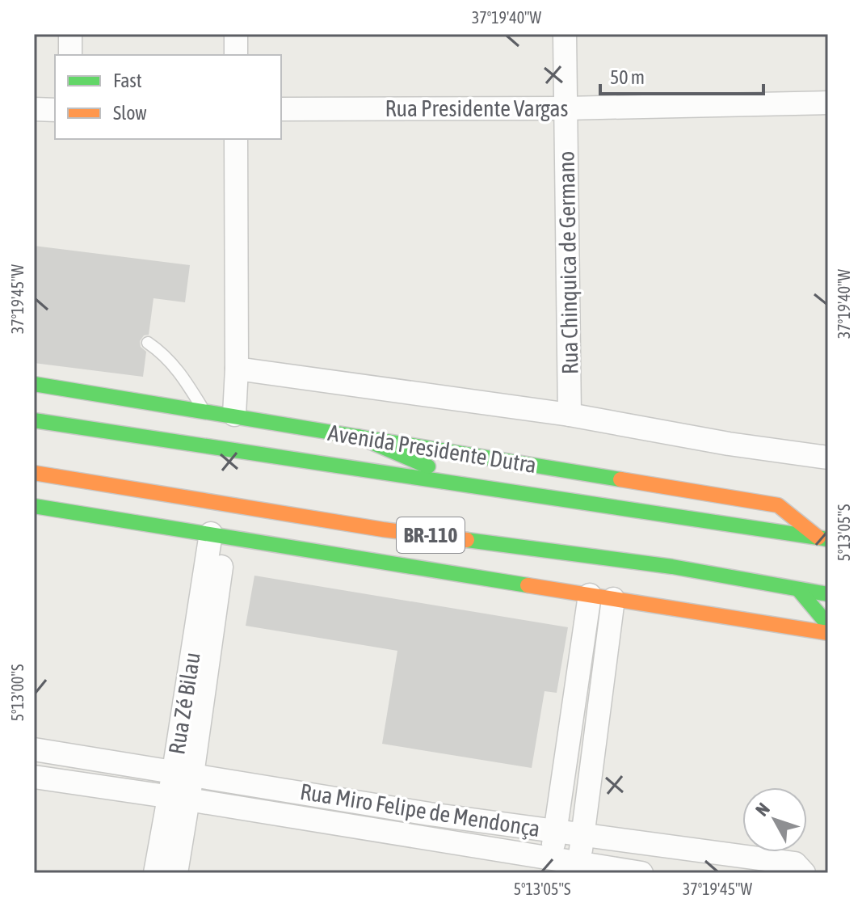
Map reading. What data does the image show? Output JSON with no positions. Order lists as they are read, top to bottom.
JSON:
{
  "streets": {
    "main road": ["Avenida Presidente Dutra", "BR-110"],
    "street": [
      "Rua Presidente Vargas",
      "Rua Chinquica de Germano",
      "Rua Zé Bilau",
      "Rua Miro Felipe de Mendonça"
    ]
  },
  "crossings": [
    ["Rua Presidente Vargas", "Rua Chinquica de Germano"],
    ["Rua Zé Bilau", "Rua Miro Felipe de Mendonça"]
  ],
  "legend": ["Fast", "Slow"],
  "scale_bar": "50 m",
  "north": "top left",
  "coordinates": [
    "37°19'40\"W",
    "37°19'45\"W",
    "5°13'05\"S",
    "5°13'00\"S"
  ]
}
